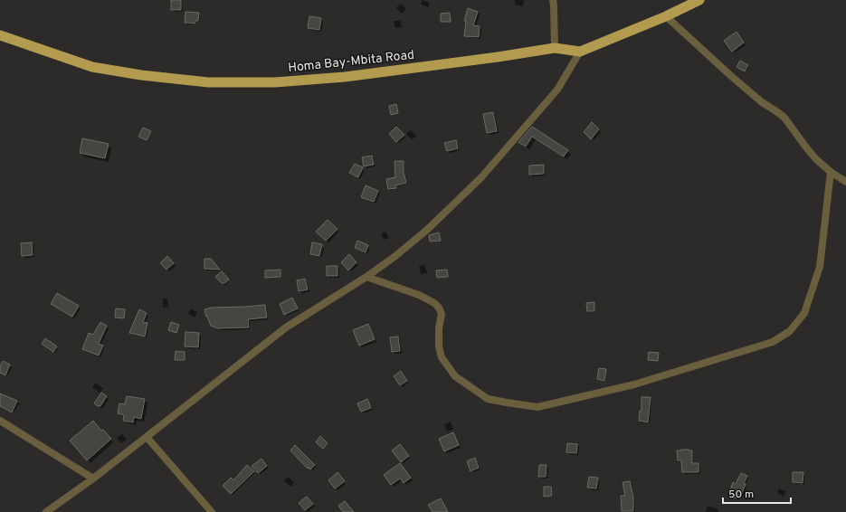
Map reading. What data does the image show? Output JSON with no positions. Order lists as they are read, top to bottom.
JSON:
{
  "streets": {
    "highway": ["Homa Bay-Mbita Road"]
  },
  "scale_bar": "50 m"
}
